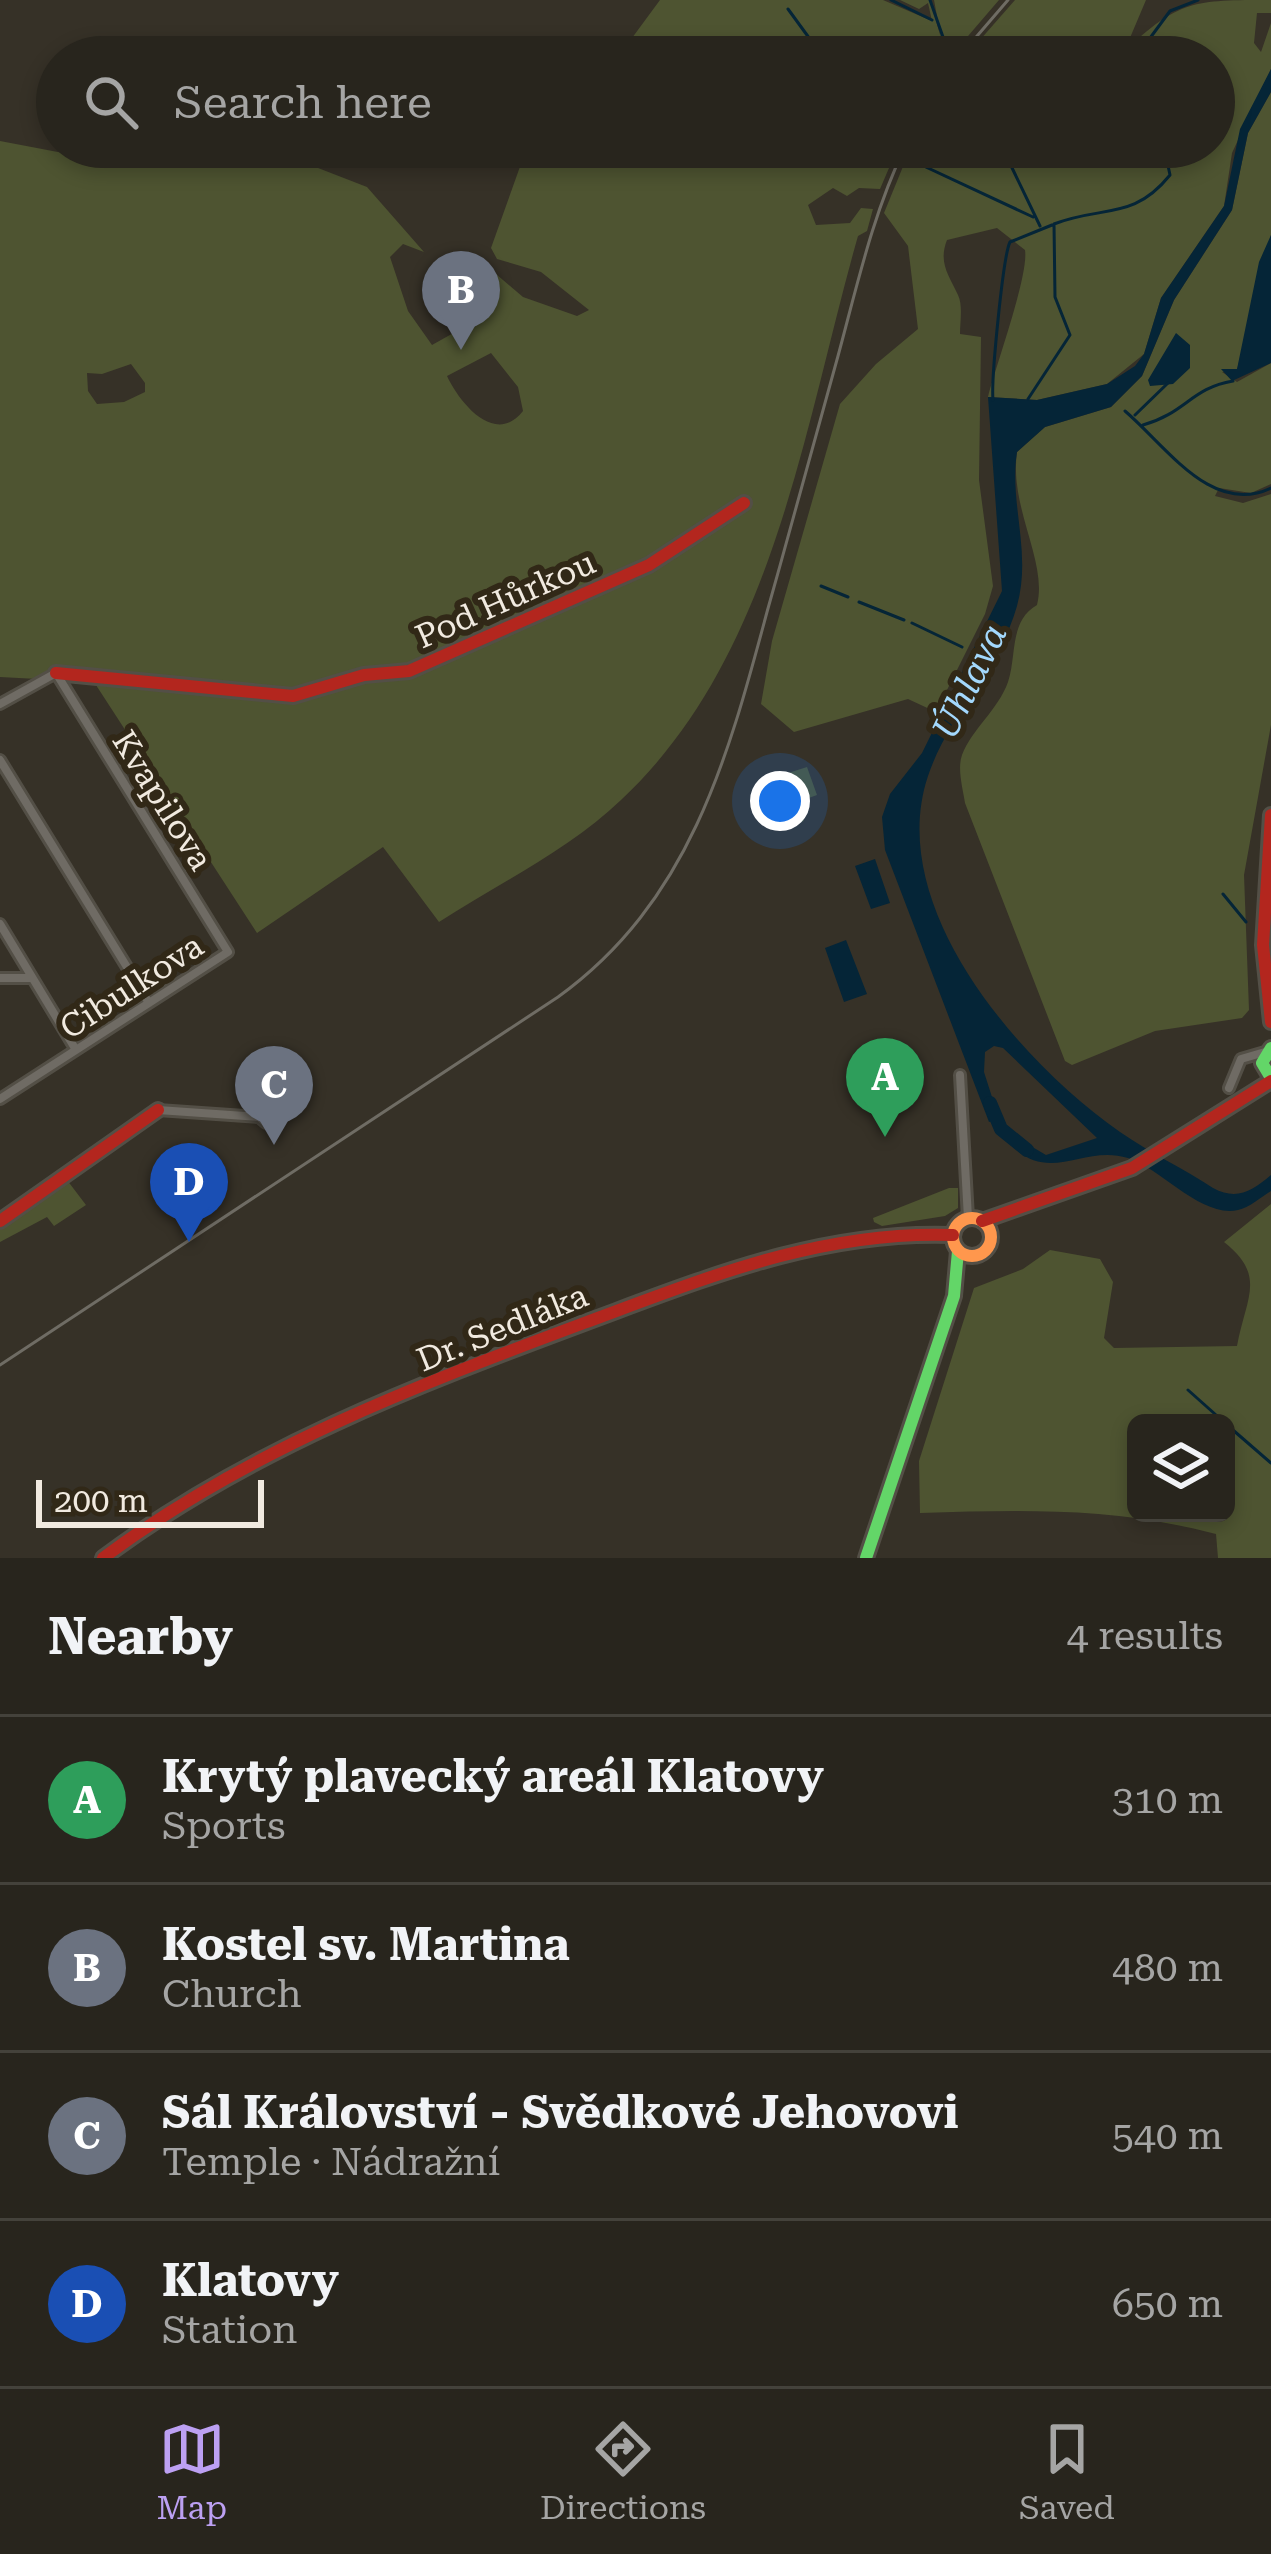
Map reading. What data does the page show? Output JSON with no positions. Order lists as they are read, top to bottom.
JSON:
{
  "streets": {
    "street": [
      "Pod Hůrkou",
      "Kvapilova",
      "Cibulkova",
      "Dr. Sedláka"
    ]
  },
  "crossings": [
    ["Pod Hůrkou", "Kvapilova"],
    ["Kvapilova", "Cibulkova"]
  ],
  "water": ["Úhlava"],
  "scale_bar": "200 m",
  "page": {
    "search": "Search here",
    "pins": [
      "B",
      "A",
      "C",
      "D"
    ],
    "scale": "200 m",
    "heading": ["Nearby", "4 results"],
    "list": [
      {
        "mark": "A",
        "name": "Krytý plavecký areál Klatovy",
        "note": "Sports",
        "value": "310 m"
      },
      {
        "mark": "B",
        "name": "Kostel sv. Martina",
        "note": "Church",
        "value": "480 m"
      },
      {
        "mark": "C",
        "name": "Sál Království - Svědkové Jehovovi",
        "note": "Temple · Nádražní",
        "value": "540 m"
      },
      {
        "mark": "D",
        "name": "Klatovy",
        "note": "Station",
        "value": "650 m"
      }
    ],
    "nav": ["Map", "Directions", "Saved"]
  }
}
